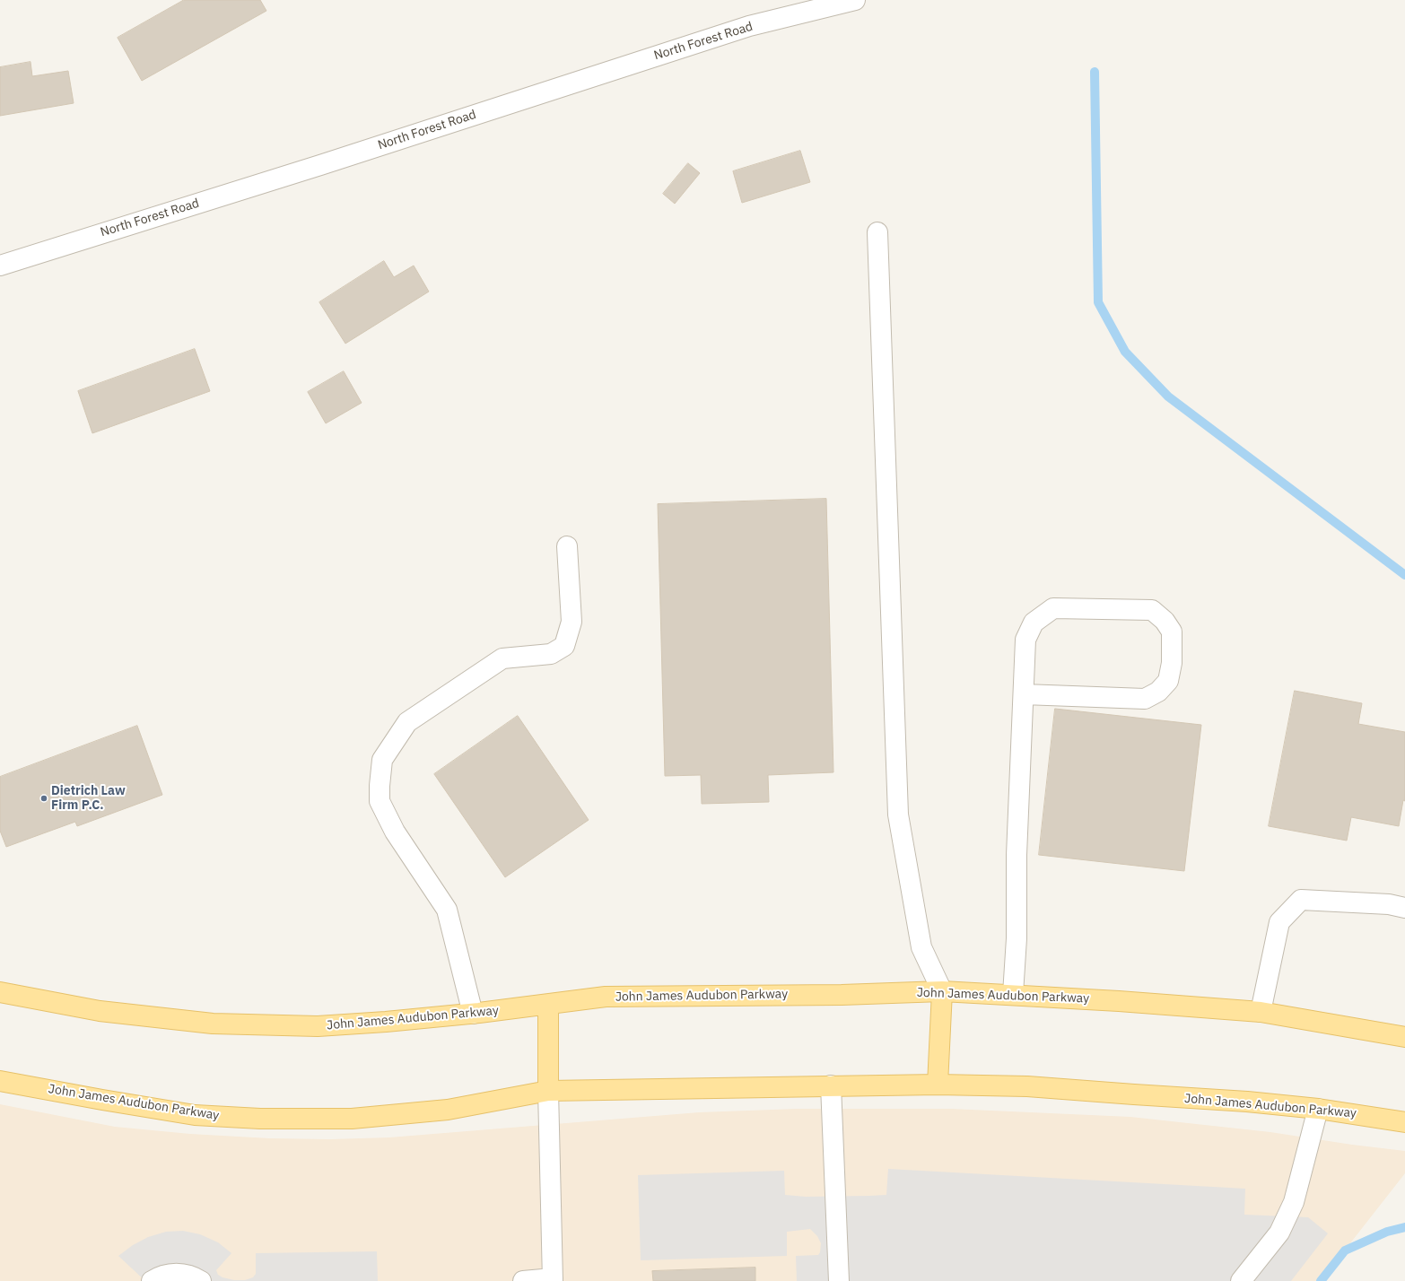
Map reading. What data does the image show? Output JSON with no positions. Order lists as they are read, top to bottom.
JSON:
{
  "streets": {
    "main road": ["John James Audubon Parkway"],
    "street": ["North Forest Road"]
  },
  "places": ["Dietrich Law Firm P.C."]
}
